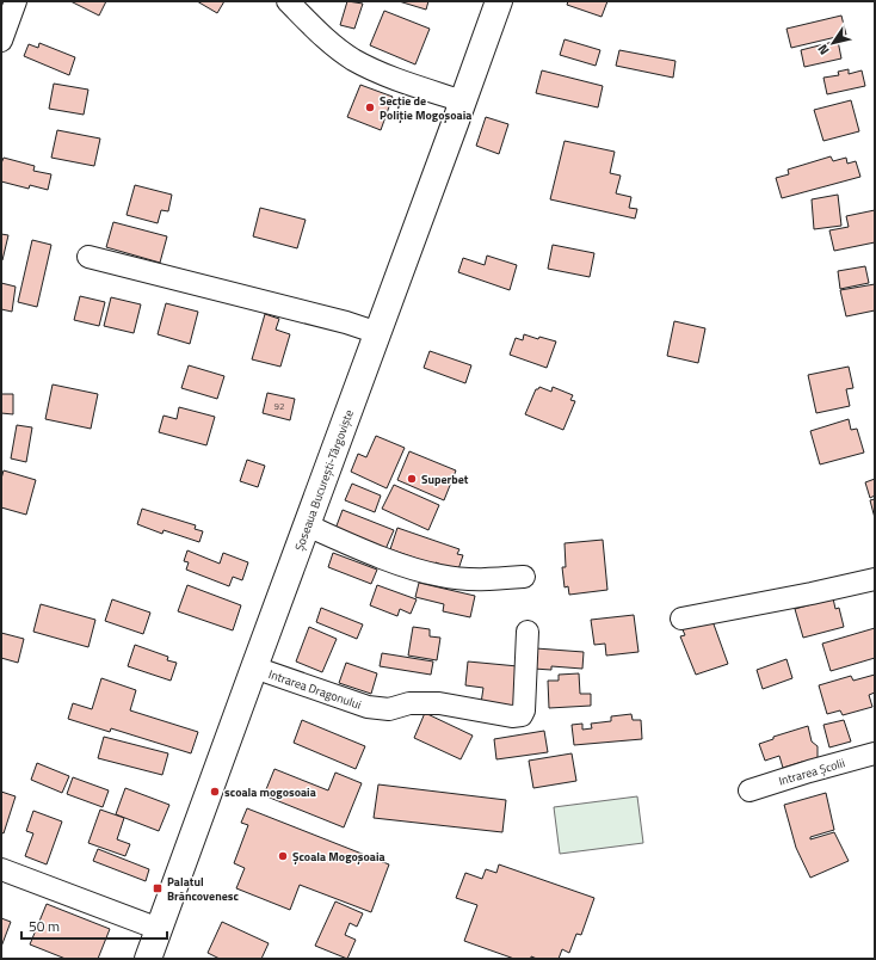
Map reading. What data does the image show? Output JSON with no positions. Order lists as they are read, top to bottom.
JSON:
{
  "streets": {
    "main road": ["Șoseaua București-Târgoviște"],
    "street": ["Intrarea Dragonului", "Intrarea Școlii"]
  },
  "crossings": [
    ["Șoseaua București-Târgoviște", "Intrarea Dragonului"]
  ],
  "places": {
    "other": [
      "Secție de Poliție Mogoșoaia",
      "Superbet",
      "scoala mogosoaia",
      "Școala Mogoșoaia"
    ],
    "transit": ["Palatul Brâncovenesc"]
  },
  "house_numbers": ["92"],
  "scale_bar": "50 m",
  "north": "bottom left"
}
